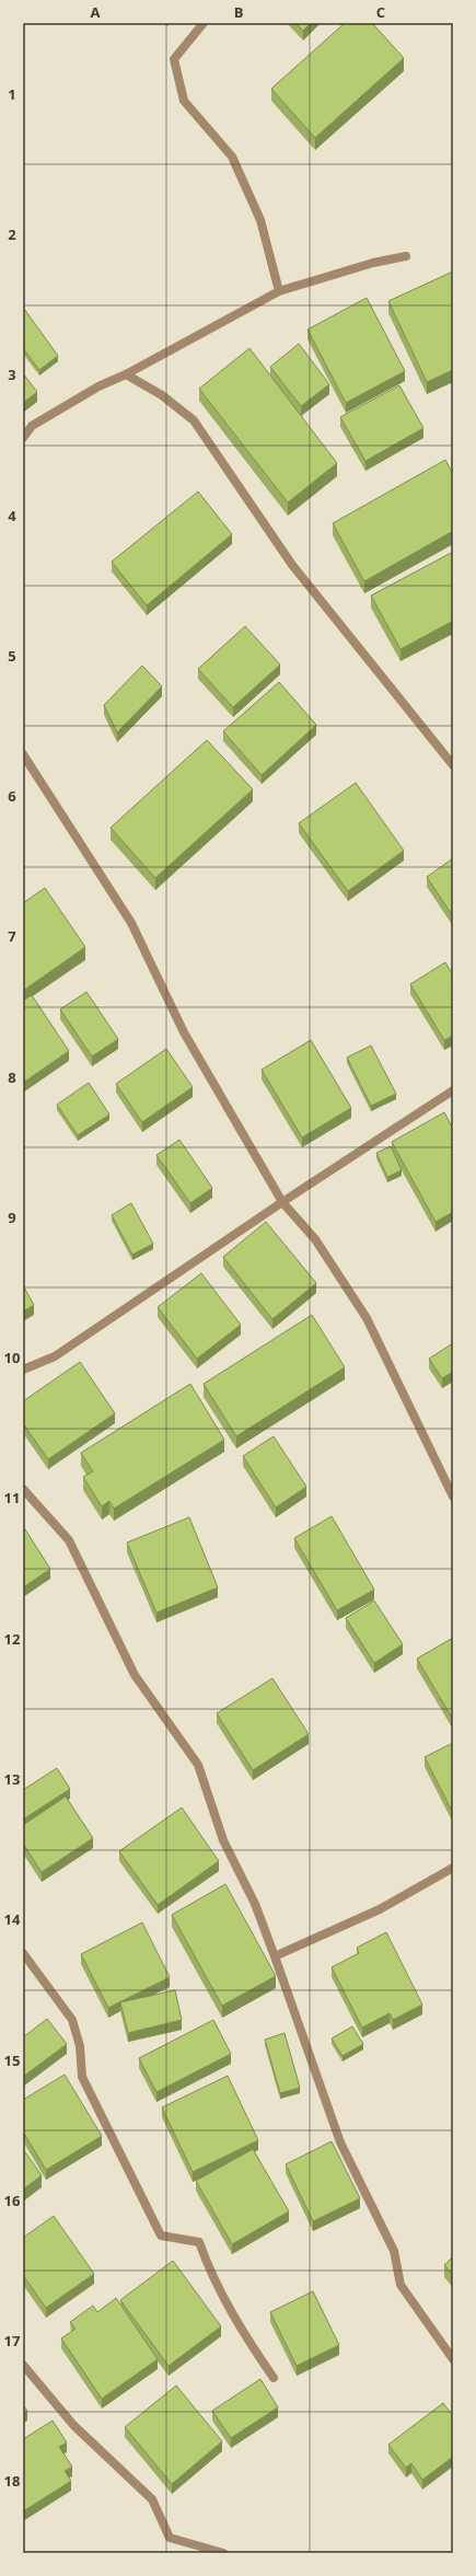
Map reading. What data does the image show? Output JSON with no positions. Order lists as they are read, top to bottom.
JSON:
{
  "grid": {
    "columns": ["A", "B", "C"],
    "rows": [
      "1",
      "2",
      "3",
      "4",
      "5",
      "6",
      "7",
      "8",
      "9",
      "10",
      "11",
      "12",
      "13",
      "14",
      "15",
      "16",
      "17",
      "18"
    ]
  }
}
